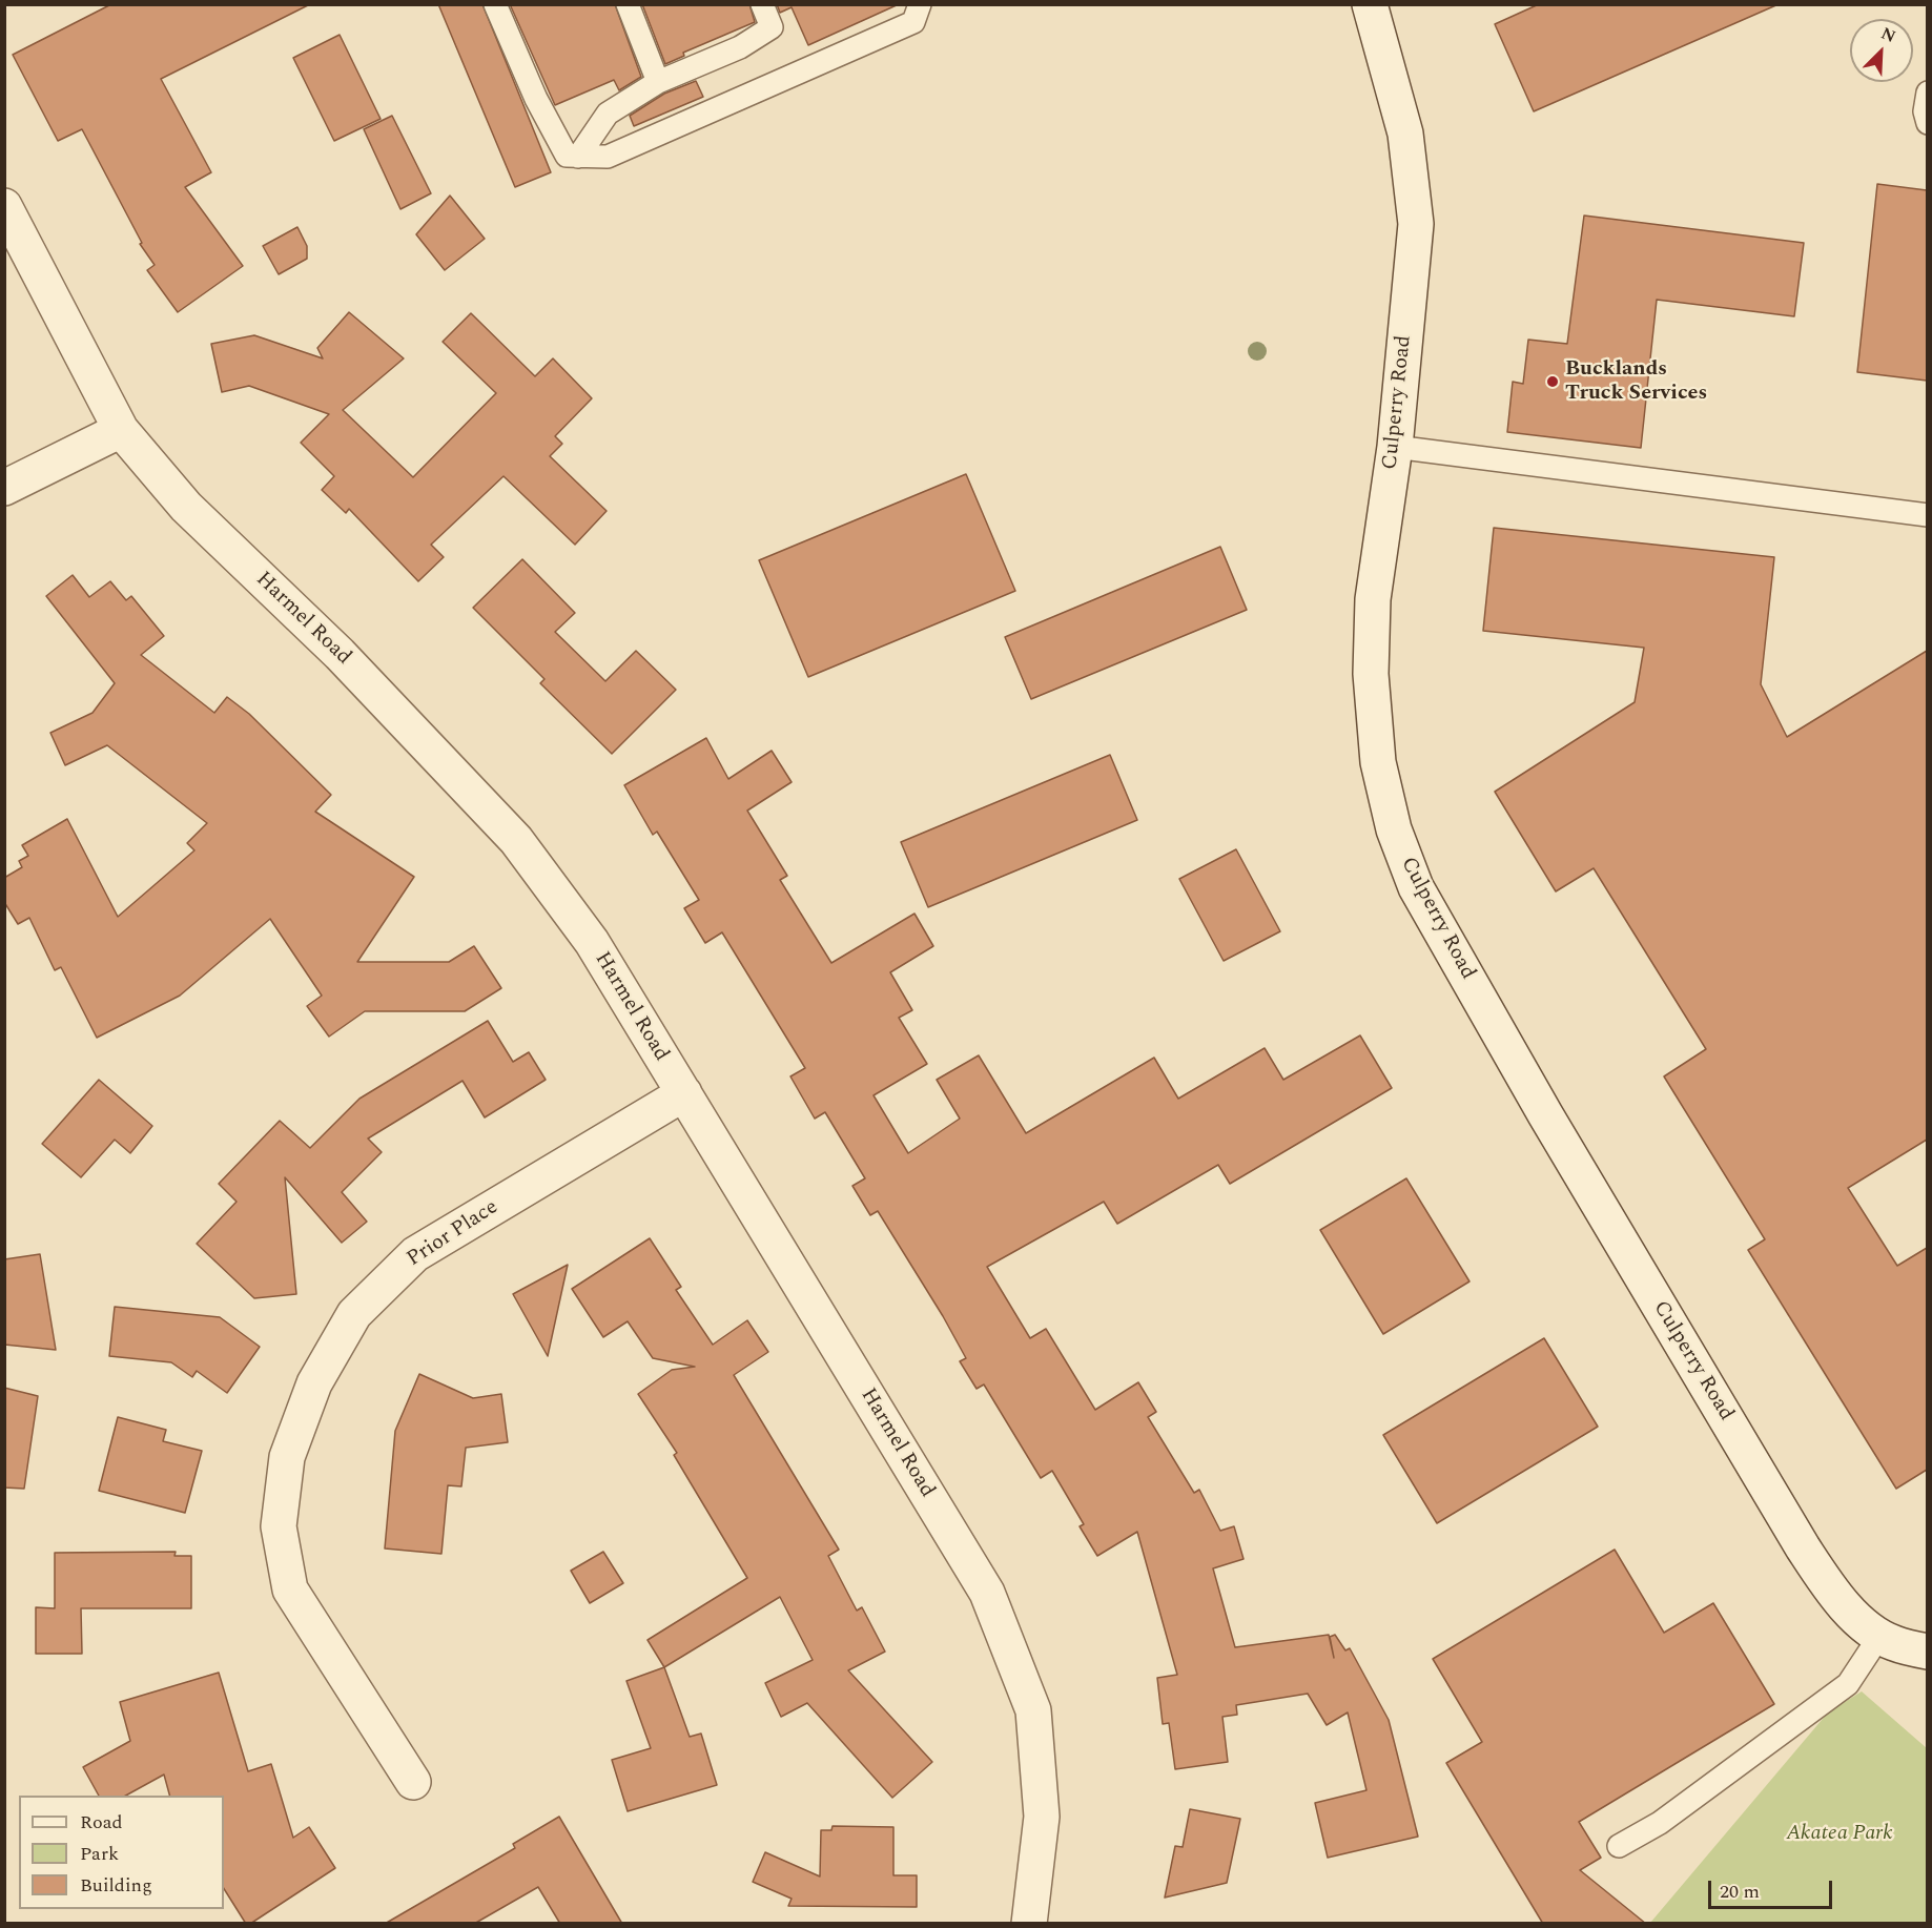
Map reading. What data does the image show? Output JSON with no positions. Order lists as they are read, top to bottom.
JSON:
{
  "streets": {
    "street": ["Culperry Road", "Harmel Road", "Prior Place"]
  },
  "crossings": [
    ["Harmel Road", "Prior Place"]
  ],
  "parks": ["Akatea Park"],
  "places": ["Bucklands Truck Services"],
  "legend": ["Road", "Park", "Building"],
  "scale_bar": "20 m",
  "north": "top right"
}
